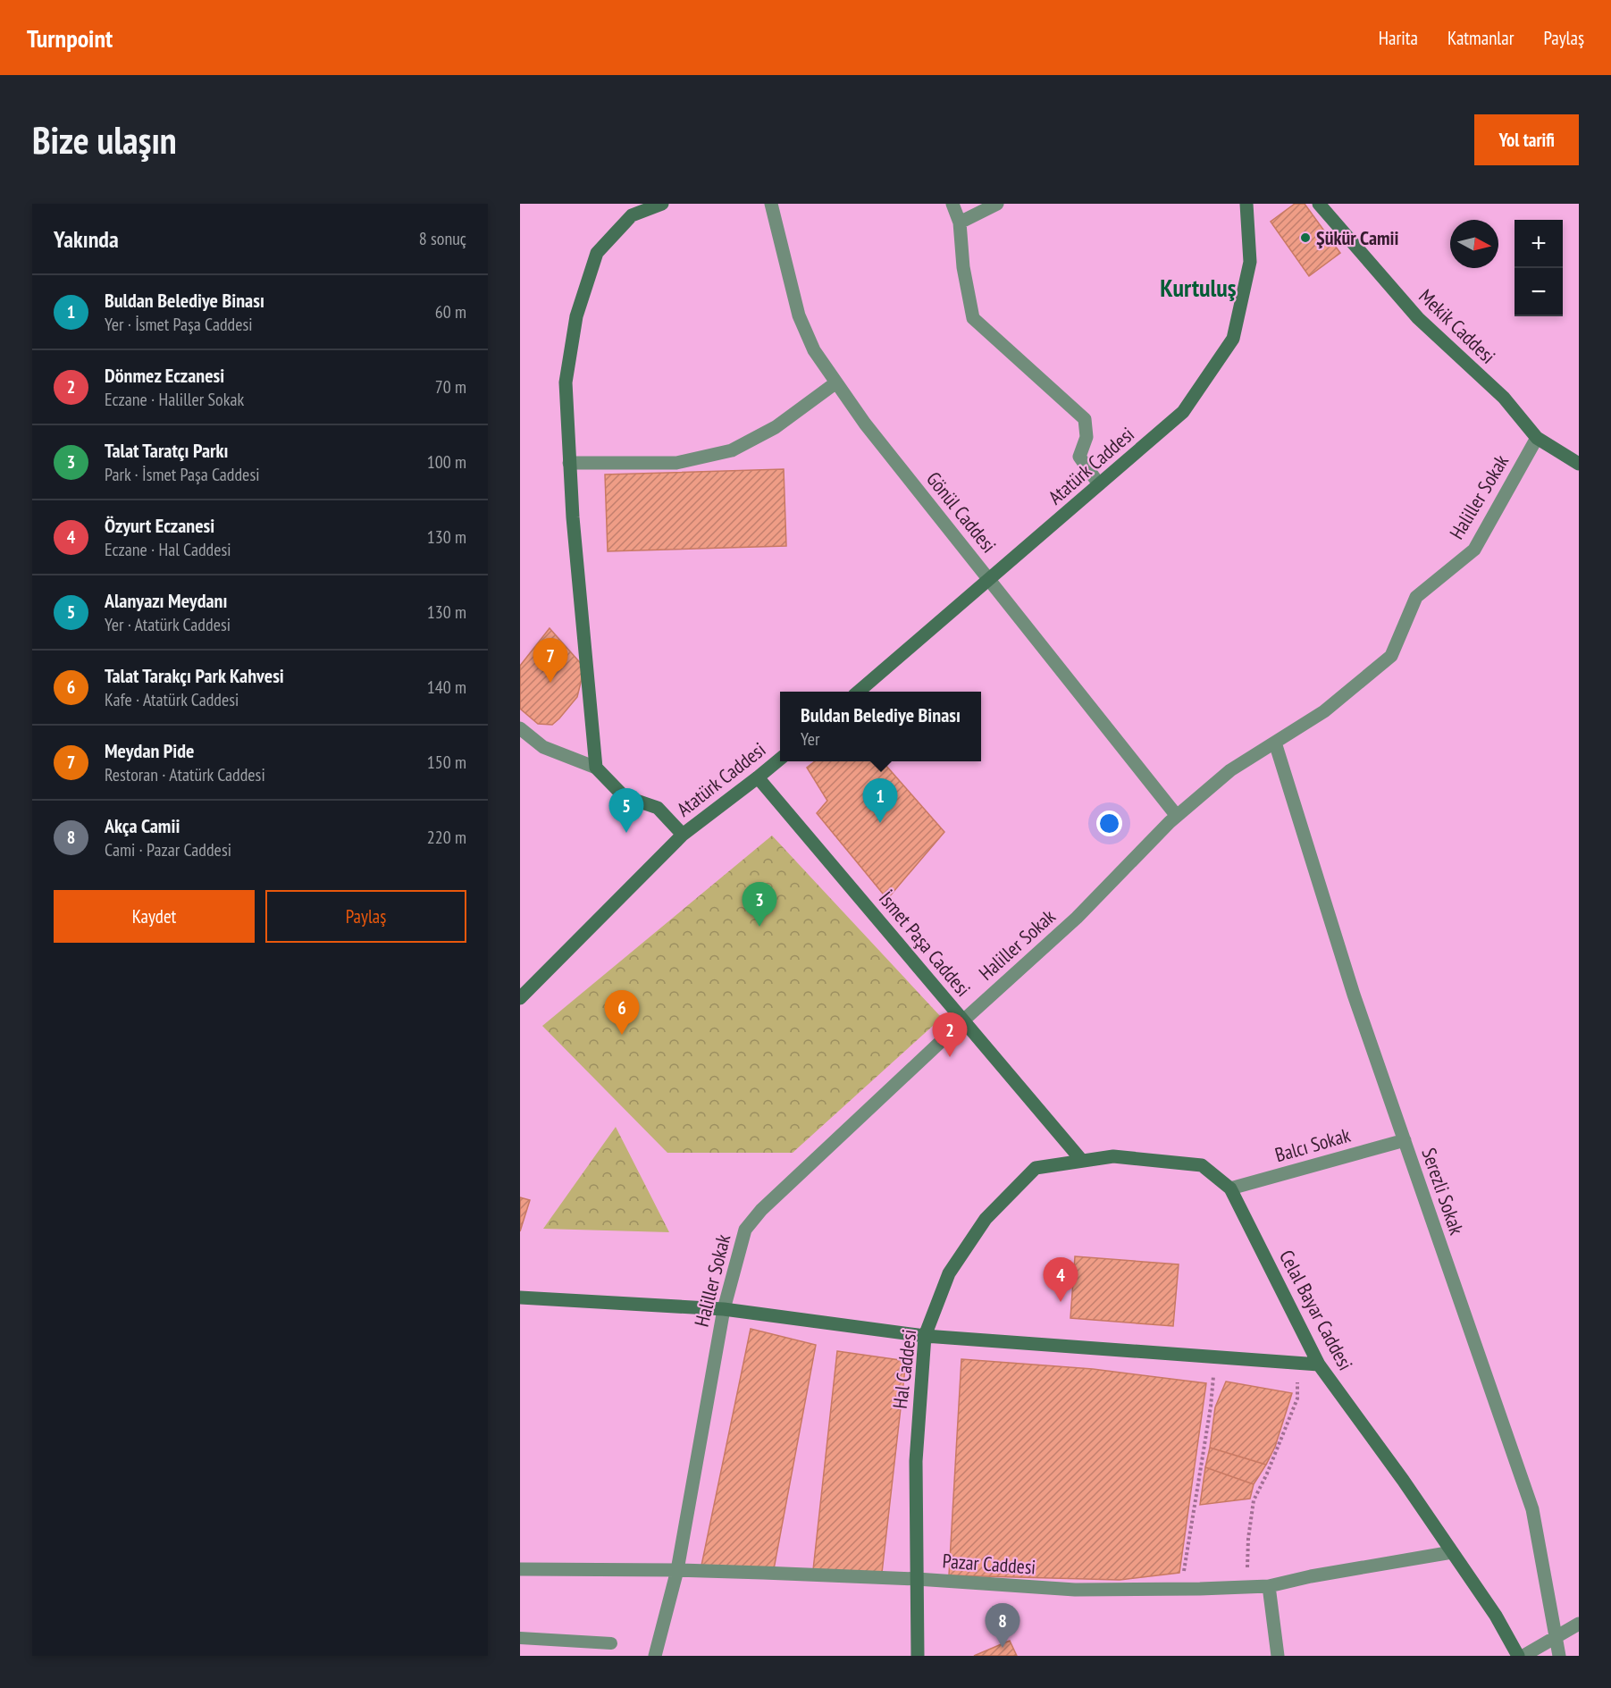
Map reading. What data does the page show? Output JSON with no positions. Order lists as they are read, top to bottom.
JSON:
{
  "streets": {
    "street": [
      "Mekik Caddesi",
      "Atatürk Caddesi",
      "Haliller Sokak",
      "Gönül Caddesi",
      "İsmet Paşa Caddesi",
      "Balcı Sokak",
      "Serezli Sokak",
      "Celal Bayar Caddesi",
      "Hal Caddesi",
      "Pazar Caddesi"
    ]
  },
  "crossings": [
    ["Mekik Caddesi", "Haliller Sokak"],
    ["Atatürk Caddesi", "Gönül Caddesi"],
    ["Atatürk Caddesi", "İsmet Paşa Caddesi"],
    ["Haliller Sokak", "Gönül Caddesi"],
    ["Haliller Sokak", "İsmet Paşa Caddesi"],
    ["Haliller Sokak", "Serezli Sokak"],
    ["Haliller Sokak", "Pazar Caddesi"],
    ["İsmet Paşa Caddesi", "Celal Bayar Caddesi"],
    ["İsmet Paşa Caddesi", "Hal Caddesi"],
    ["Balcı Sokak", "Serezli Sokak"],
    ["Balcı Sokak", "Celal Bayar Caddesi"],
    ["Celal Bayar Caddesi", "Hal Caddesi"],
    ["Celal Bayar Caddesi", "Pazar Caddesi"],
    ["Hal Caddesi", "Pazar Caddesi"]
  ],
  "districts": ["Kurtuluş"],
  "places": ["Şükür Camii"],
  "north": "right",
  "page": {
    "header": "Turnpoint",
    "nav": ["Harita", "Katmanlar", "Paylaş"],
    "buttons": [
      "Yol tarifi",
      ["Kaydet", "Paylaş"]
    ],
    "title": "Bize ulaşın",
    "heading": ["Yakında", "8 sonuç"],
    "map_buttons": ["+", "−"],
    "list": [
      {
        "mark": "1",
        "name": "Buldan Belediye Binası",
        "note": "Yer · İsmet Paşa Caddesi",
        "value": "60 m"
      },
      {
        "mark": "2",
        "name": "Dönmez Eczanesi",
        "note": "Eczane · Haliller Sokak",
        "value": "70 m"
      },
      {
        "mark": "3",
        "name": "Talat Taratçı Parkı",
        "note": "Park · İsmet Paşa Caddesi",
        "value": "100 m"
      },
      {
        "mark": "4",
        "name": "Özyurt Eczanesi",
        "note": "Eczane · Hal Caddesi",
        "value": "130 m"
      },
      {
        "mark": "5",
        "name": "Alanyazı Meydanı",
        "note": "Yer · Atatürk Caddesi",
        "value": "130 m"
      },
      {
        "mark": "6",
        "name": "Talat Tarakçı Park Kahvesi",
        "note": "Kafe · Atatürk Caddesi",
        "value": "140 m"
      },
      {
        "mark": "7",
        "name": "Meydan Pide",
        "note": "Restoran · Atatürk Caddesi",
        "value": "150 m"
      },
      {
        "mark": "8",
        "name": "Akça Camii",
        "note": "Cami · Pazar Caddesi",
        "value": "220 m"
      }
    ],
    "pins": [
      "7",
      "1",
      "5",
      "3",
      "6",
      "2",
      "4",
      "8"
    ],
    "popup": ["Buldan Belediye Binası", "Yer"]
  }
}
